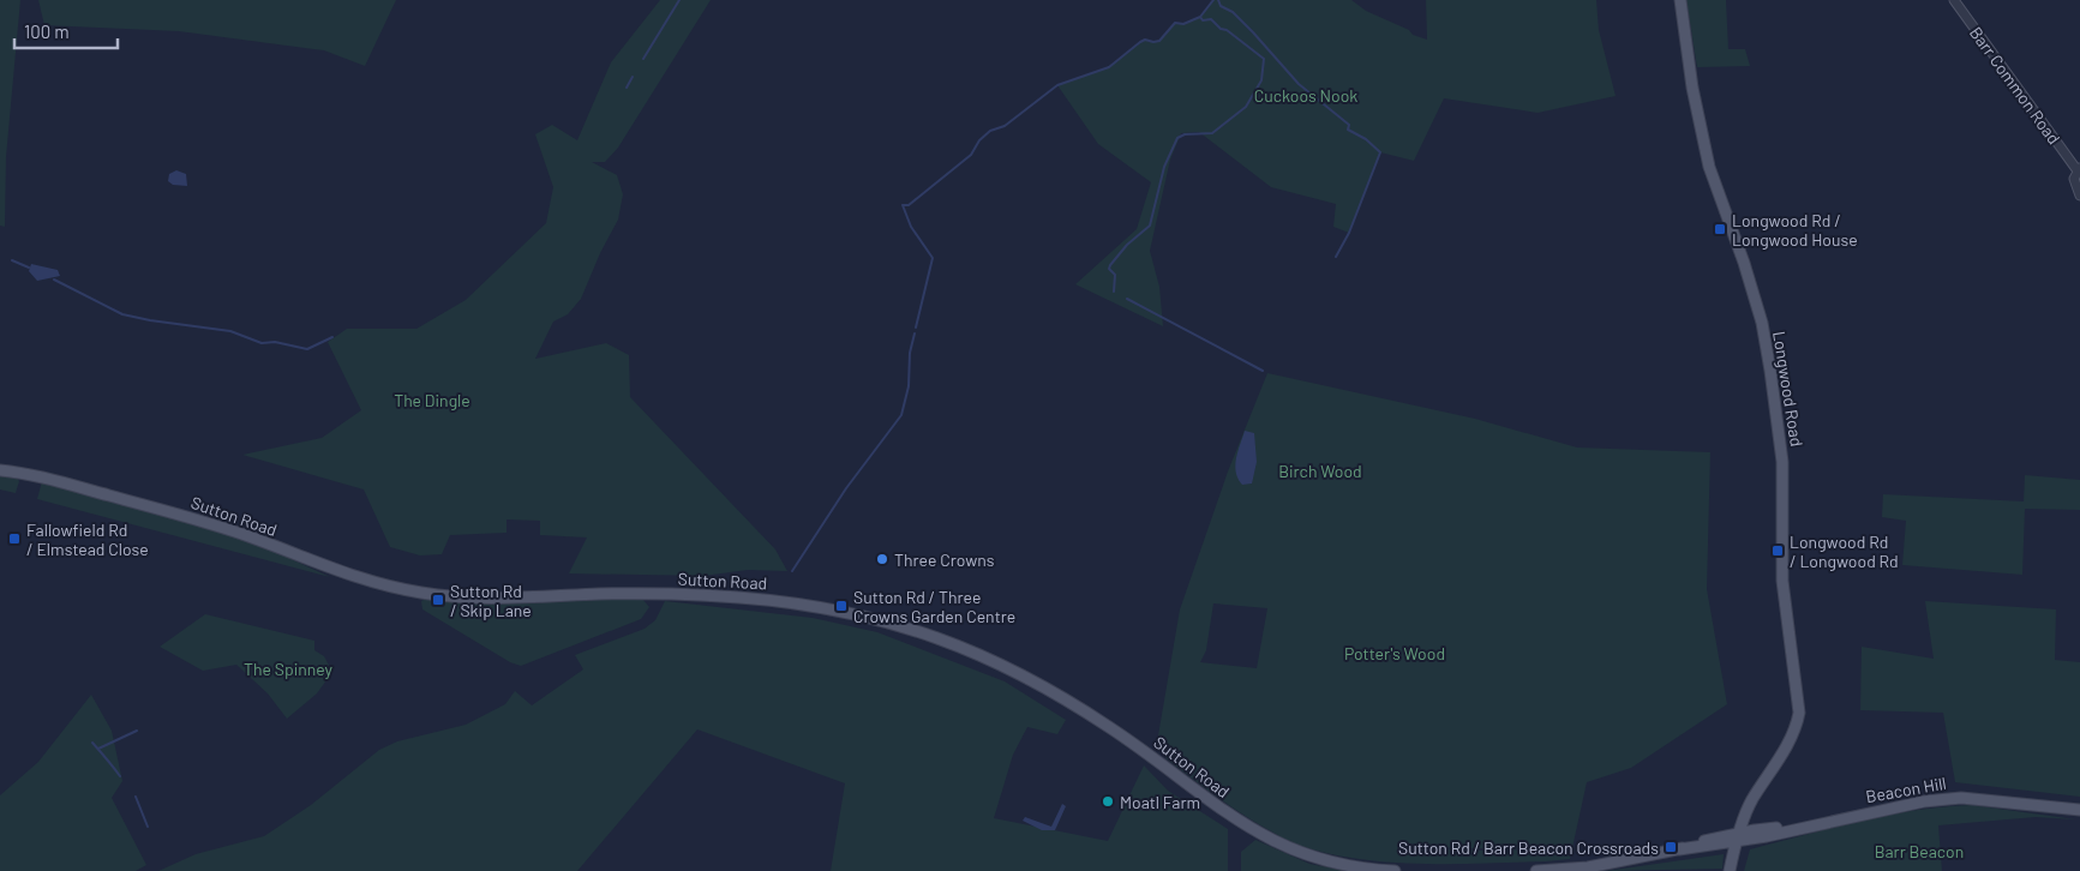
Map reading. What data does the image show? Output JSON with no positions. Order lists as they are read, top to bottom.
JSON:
{
  "streets": {
    "main road": ["Longwood Road", "Sutton Road", "Beacon Hill"],
    "street": ["Barr Common Road"]
  },
  "crossings": [
    ["Longwood Road", "Beacon Hill"]
  ],
  "parks": [
    "Cuckoos Nook",
    "The Dingle",
    "Birch Wood",
    "Potter's Wood",
    "The Spinney",
    "Barr Beacon"
  ],
  "places": {
    "transit": [
      "Longwood Rd / Longwood House",
      "Fallowfield Rd / Elmstead Close",
      "Longwood Rd / Longwood Rd",
      "Sutton Rd / Skip Lane",
      "Sutton Rd / Three Crowns Garden Centre",
      "Sutton Rd / Barr Beacon Crossroads"
    ],
    "other": ["Three Crowns", "Moatl Farm"]
  },
  "scale_bar": "100 m"
}
